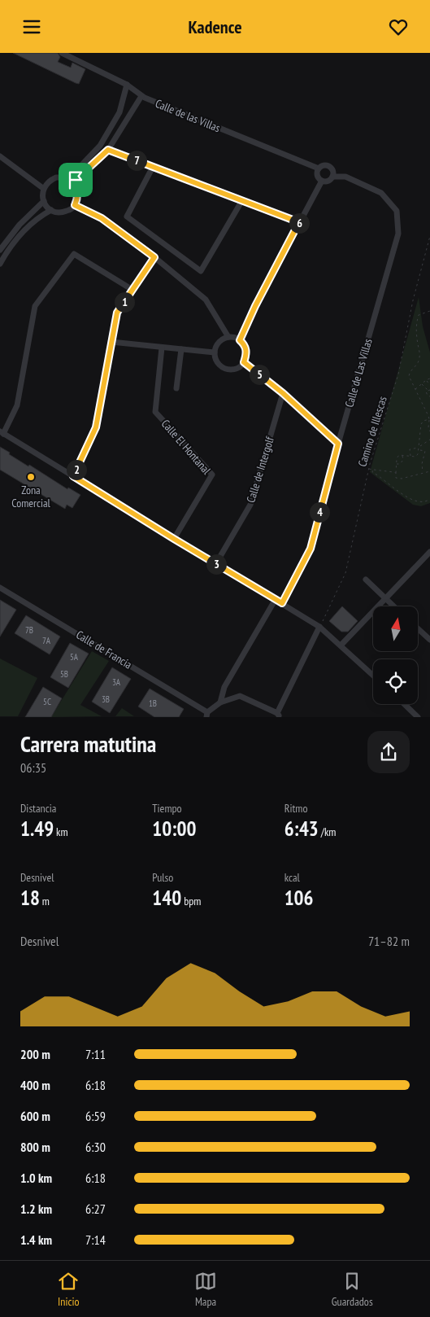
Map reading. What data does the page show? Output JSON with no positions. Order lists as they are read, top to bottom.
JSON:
{
  "streets": {
    "street": [
      "Calle de las Villas",
      "Calle de Las Villas",
      "Calle El Hontanal",
      "Calle de Intergolf",
      "Calle de Francia"
    ],
    "path": ["Camino de Illescas"]
  },
  "crossings": [
    ["Calle de las Villas", "Calle de Las Villas"]
  ],
  "places": ["Zona Comercial"],
  "house_numbers": [
    "7B",
    "7A",
    "5A",
    "5B",
    "3A",
    "3B",
    "5C",
    "1B"
  ],
  "north": "top",
  "page": {
    "header": "Kadence",
    "pins": [
      "7",
      "6",
      "1",
      "5",
      "2",
      "4",
      "3"
    ],
    "heading": ["Carrera matutina", "06:35"],
    "stats": [
      ["Distancia", "1.49 km"],
      ["Tiempo", "10:00"],
      ["Ritmo", "6:43 /km"],
      ["Desnivel", "18 m"],
      ["Pulso", "140 bpm"],
      ["kcal", "106"]
    ],
    "chart": ["Desnivel", "71–82 m"],
    "list": [
      {
        "name": "200 m",
        "note": "7:11"
      },
      {
        "name": "400 m",
        "note": "6:18"
      },
      {
        "name": "600 m",
        "note": "6:59"
      },
      {
        "name": "800 m",
        "note": "6:30"
      },
      {
        "name": "1.0 km",
        "note": "6:18"
      },
      {
        "name": "1.2 km",
        "note": "6:27"
      },
      {
        "name": "1.4 km",
        "note": "7:14"
      }
    ],
    "tabs": ["Inicio", "Mapa", "Guardados"]
  }
}
